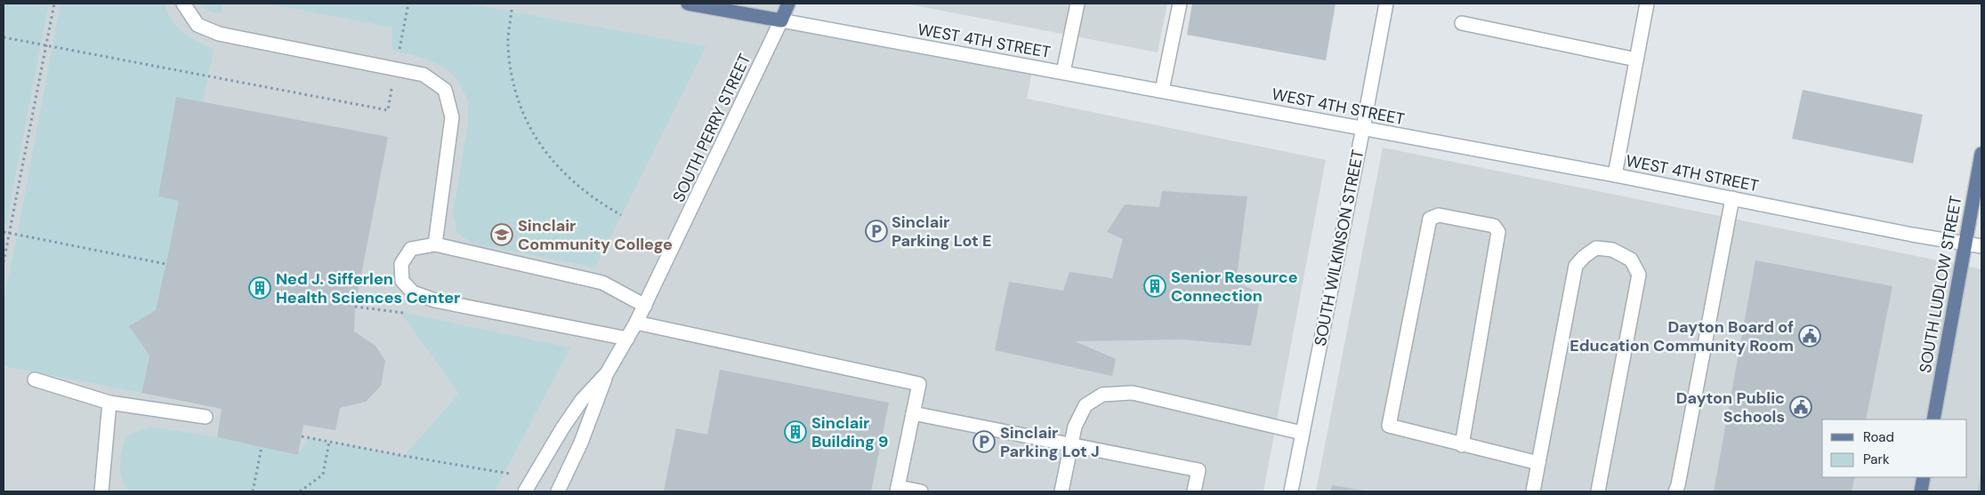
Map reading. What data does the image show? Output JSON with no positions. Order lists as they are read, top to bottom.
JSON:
{
  "streets": {
    "main road": [
      "WEST 4TH STREET",
      "SOUTH PERRY STREET",
      "SOUTH WILKINSON STREET",
      "SOUTH LUDLOW STREET"
    ]
  },
  "crossings": [
    ["WEST 4TH STREET", "SOUTH PERRY STREET"],
    ["WEST 4TH STREET", "SOUTH WILKINSON STREET"],
    ["WEST 4TH STREET", "SOUTH LUDLOW STREET"]
  ],
  "places": {
    "parking": ["Sinclair Parking Lot E", "Sinclair Parking Lot J"],
    "school or university": ["Sinclair Community College"],
    "building": ["Senior Resource Connection", "Ned J. Sifferlen Health Sciences Center", "Sinclair Building 9"],
    "public building": ["Dayton Board of Education Community Room", "Dayton Public Schools"]
  },
  "legend": ["Road", "Park"]
}
